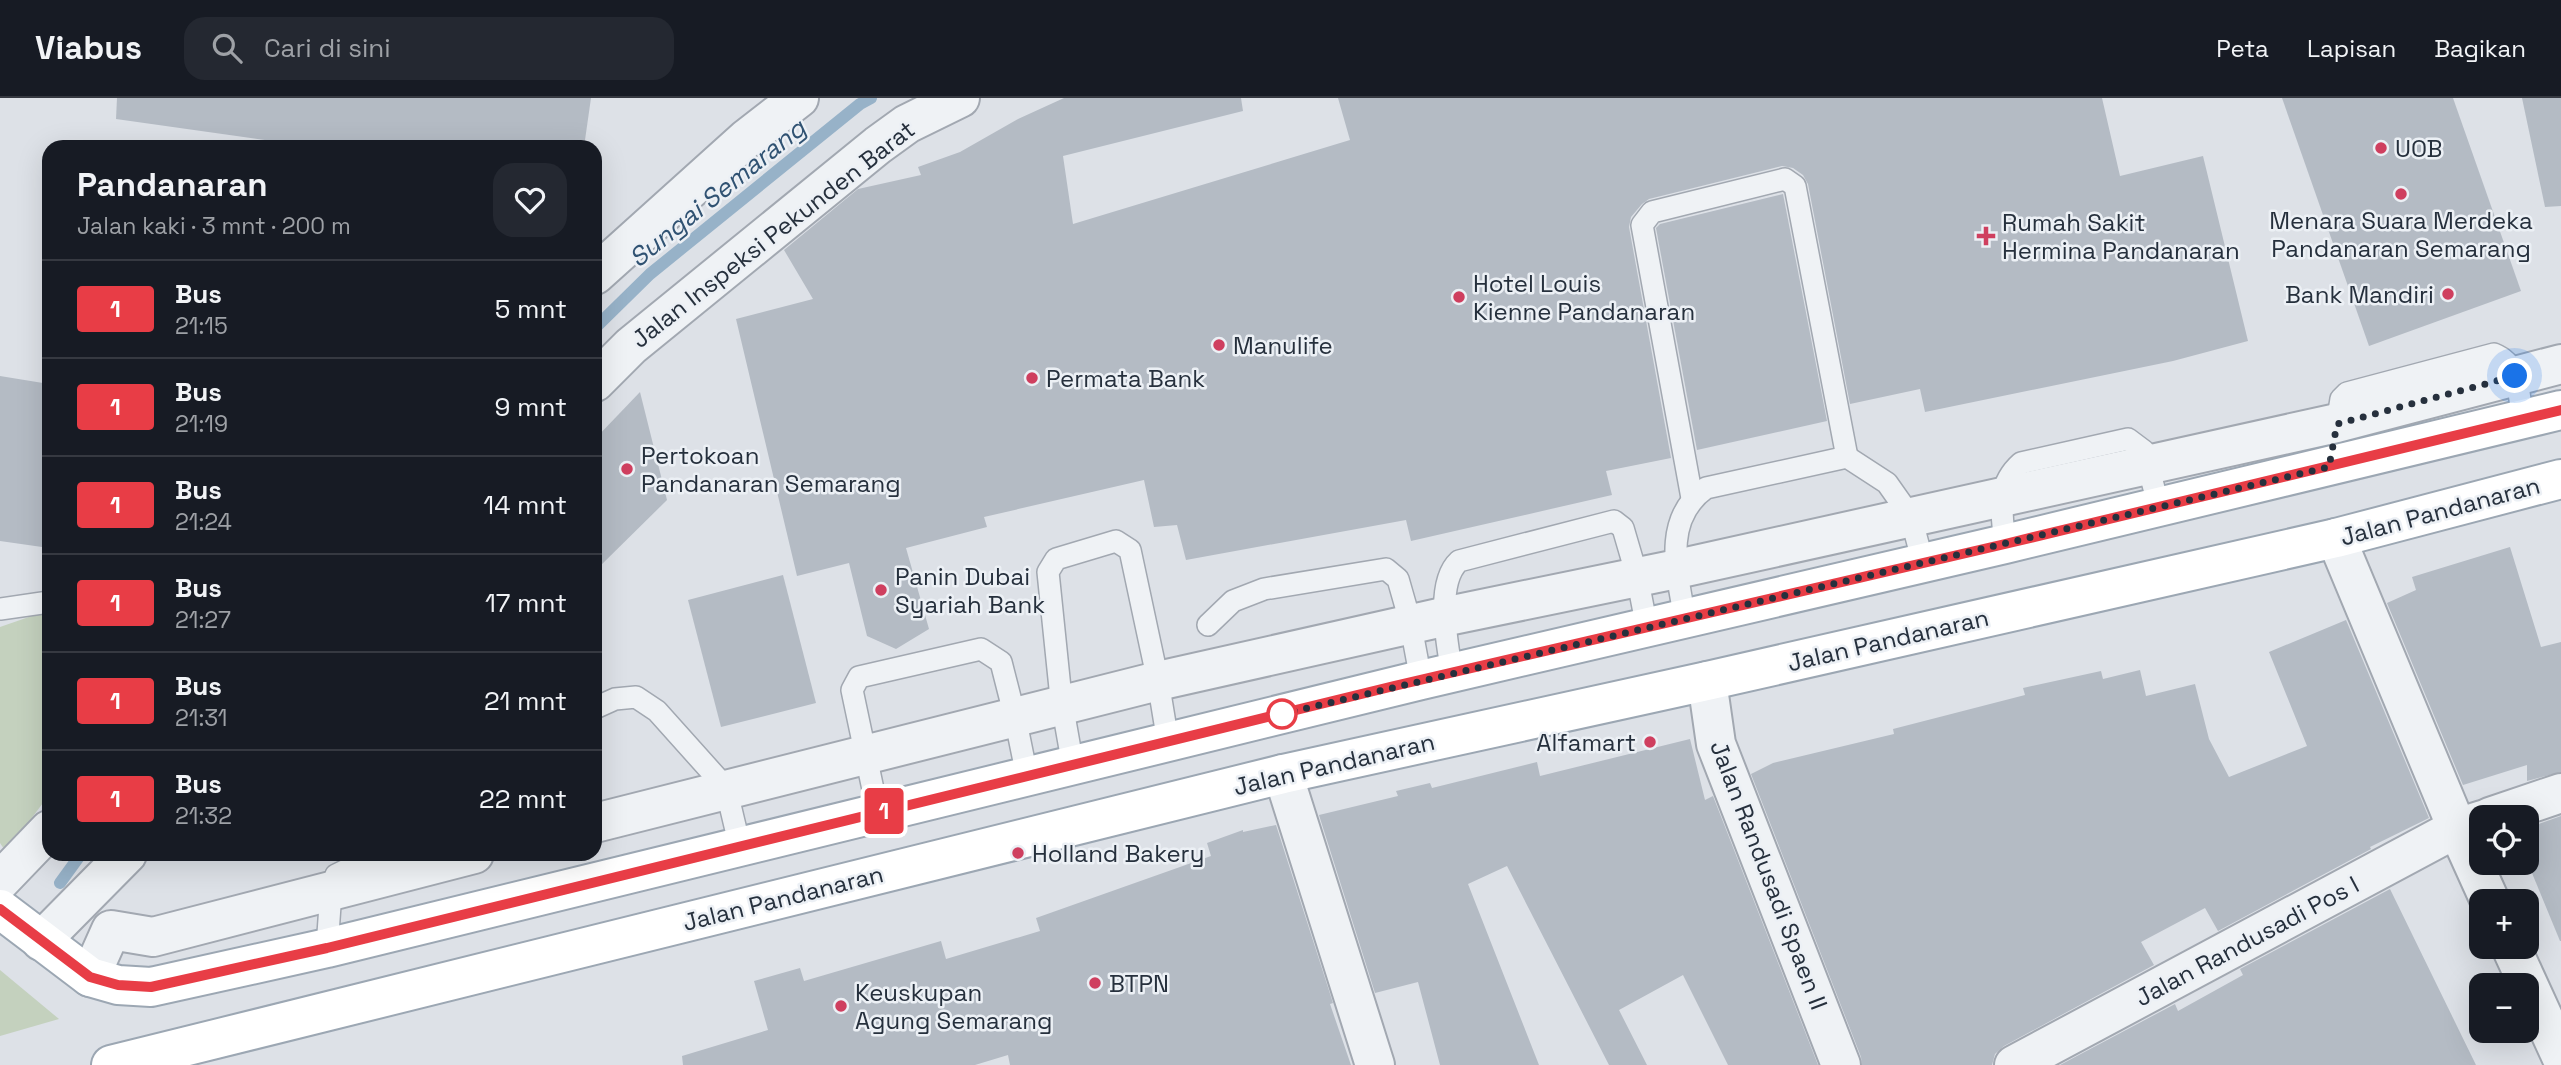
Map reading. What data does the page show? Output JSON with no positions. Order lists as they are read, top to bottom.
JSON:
{
  "streets": {
    "main road": ["Jalan Pandanaran"],
    "street": ["Jalan Inspeksi Pekunden Barat", "Jalan Randusadi Spaen II", "Jalan Randusadi Pos I"]
  },
  "crossings": [
    ["Jalan Pandanaran", "Jalan Randusadi Spaen II"]
  ],
  "water": ["Sungai Semarang"],
  "places": {
    "other": [
      "UOB",
      "Menara Suara Merdeka Pandanaran Semarang",
      "Bank Mandiri",
      "Hotel Louis Kienne Pandanaran",
      "Manulife",
      "Permata Bank",
      "Pertokoan Pandanaran Semarang",
      "Panin Dubai Syariah Bank",
      "Alfamart",
      "Holland Bakery",
      "BTPN",
      "Keuskupan Agung Semarang"
    ],
    "health": ["Rumah Sakit Hermina Pandanaran"]
  },
  "lines": ["bus line 1"],
  "page": {
    "header": "Viabus",
    "search": "Cari di sini",
    "nav": ["Peta", "Lapisan", "Bagikan"],
    "on_map": "1",
    "heading": ["Pandanaran", "Jalan kaki · 3 mnt · 200 m"],
    "list": [
      {
        "mark": "1",
        "name": "Bus",
        "note": "21:15",
        "value": "5 mnt"
      },
      {
        "mark": "1",
        "name": "Bus",
        "note": "21:19",
        "value": "9 mnt"
      },
      {
        "mark": "1",
        "name": "Bus",
        "note": "21:24",
        "value": "14 mnt"
      },
      {
        "mark": "1",
        "name": "Bus",
        "note": "21:27",
        "value": "17 mnt"
      },
      {
        "mark": "1",
        "name": "Bus",
        "note": "21:31",
        "value": "21 mnt"
      },
      {
        "mark": "1",
        "name": "Bus",
        "note": "21:32",
        "value": "22 mnt"
      }
    ],
    "map_buttons": ["+", "−"]
  }
}
